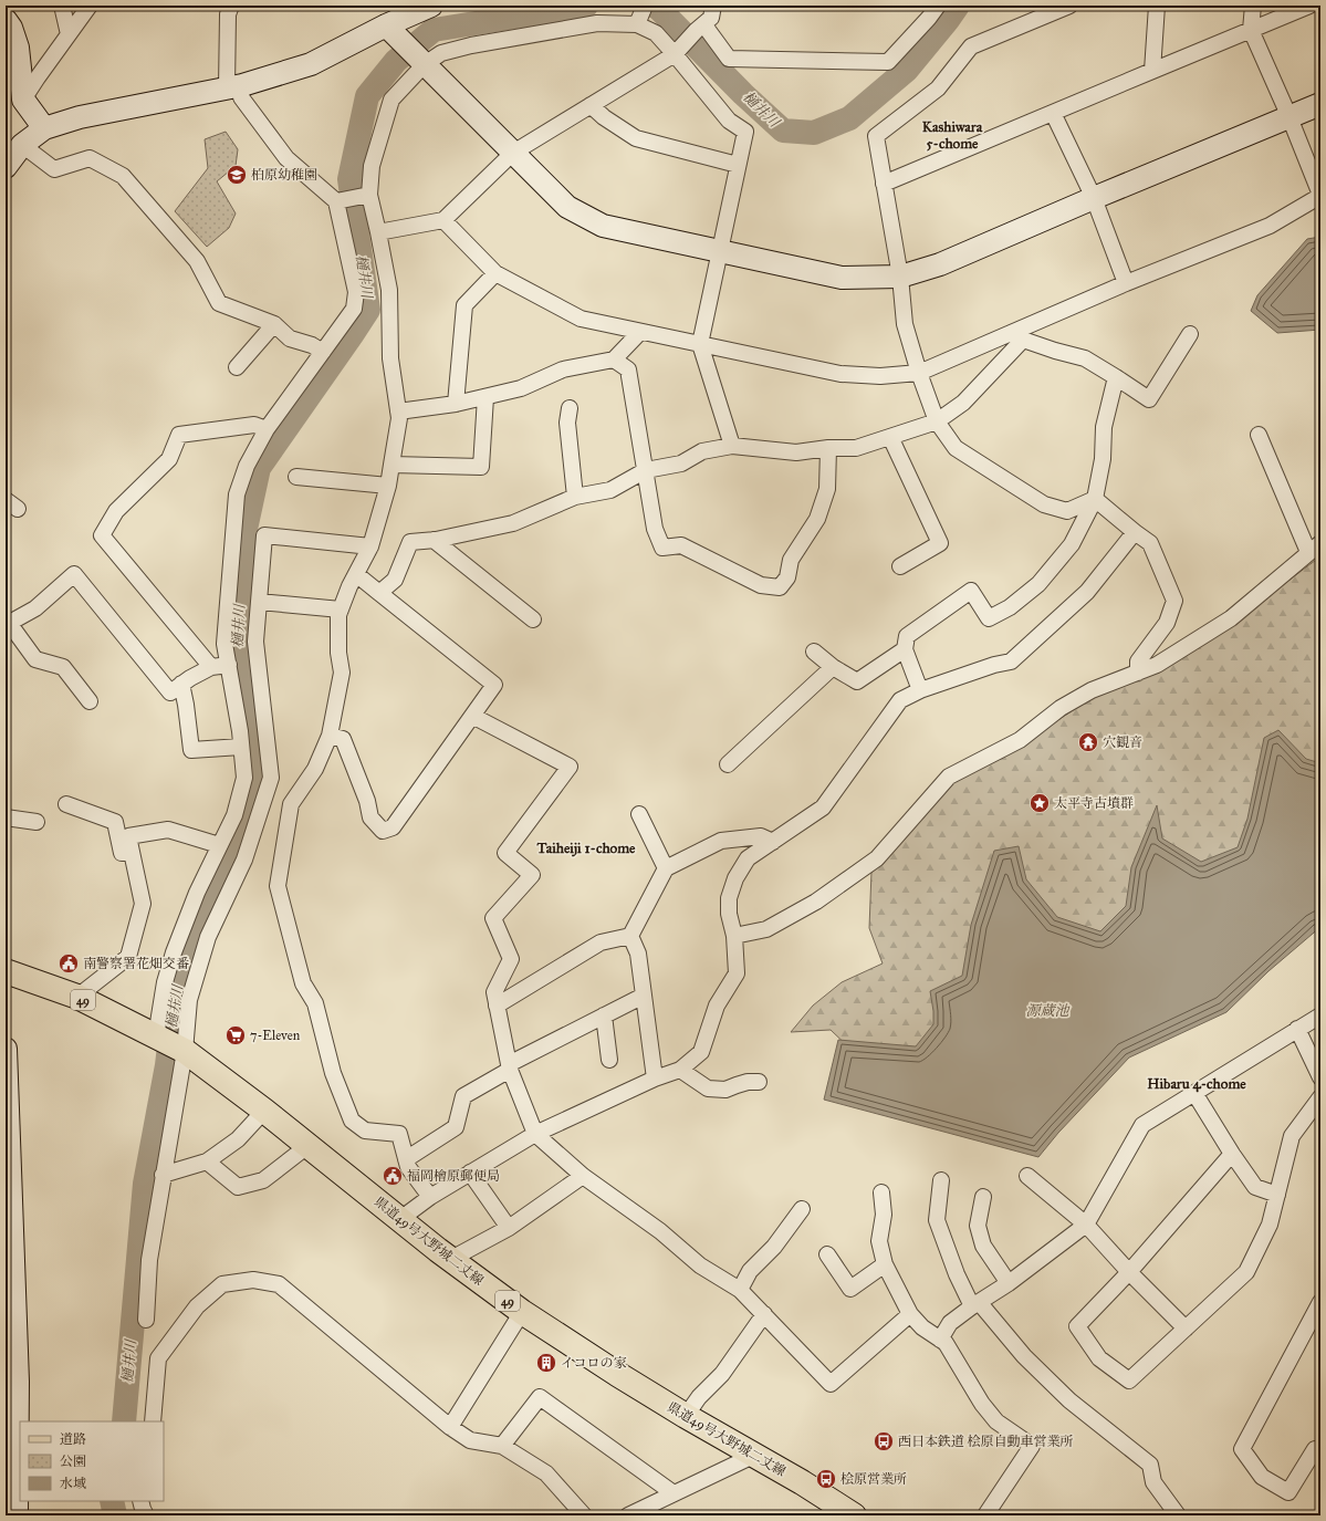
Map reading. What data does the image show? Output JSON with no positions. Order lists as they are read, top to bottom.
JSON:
{
  "streets": {
    "main road": ["49", "県道49号大野城二丈線"]
  },
  "districts": ["Kashiwara 5-chome", "Taiheiji 1-chome", "Hibaru 4-chome"],
  "water": ["樋井川", "源蔵池"],
  "places": {
    "school or university": ["柏原幼稚園"],
    "temple": ["穴観音"],
    "place": ["太平寺古墳群"],
    "public building": ["南警察署花畑交番", "福岡檜原郵便局"],
    "supermarket": ["7-Eleven"],
    "building": ["イコロの家"],
    "bus stop": ["西日本鉄道 桧原自動車営業所", "桧原営業所"]
  },
  "legend": ["道路", "公園", "水域"]
}
